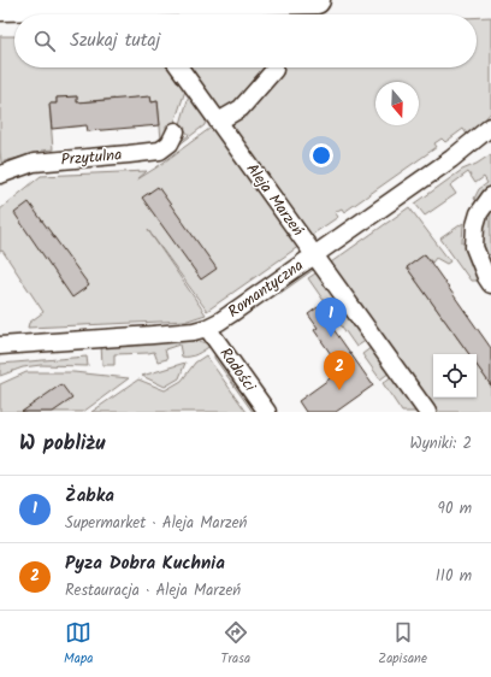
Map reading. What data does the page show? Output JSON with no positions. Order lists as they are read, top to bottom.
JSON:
{
  "streets": {
    "street": [
      "Przytulna",
      "Aleja Marzeń",
      "Romantyczna",
      "Radości"
    ]
  },
  "crossings": [
    ["Aleja Marzeń", "Romantyczna"],
    ["Romantyczna", "Radości"]
  ],
  "north": "bottom",
  "page": {
    "search": "Szukaj tutaj",
    "pins": ["1", "2"],
    "heading": ["W pobliżu", "Wyniki: 2"],
    "list": [
      {
        "mark": "1",
        "name": "Żabka",
        "note": "Supermarket · Aleja Marzeń",
        "value": "90 m"
      },
      {
        "mark": "2",
        "name": "Pyza Dobra Kuchnia",
        "note": "Restauracja · Aleja Marzeń",
        "value": "110 m"
      }
    ],
    "nav": ["Mapa", "Trasa", "Zapisane"]
  }
}
